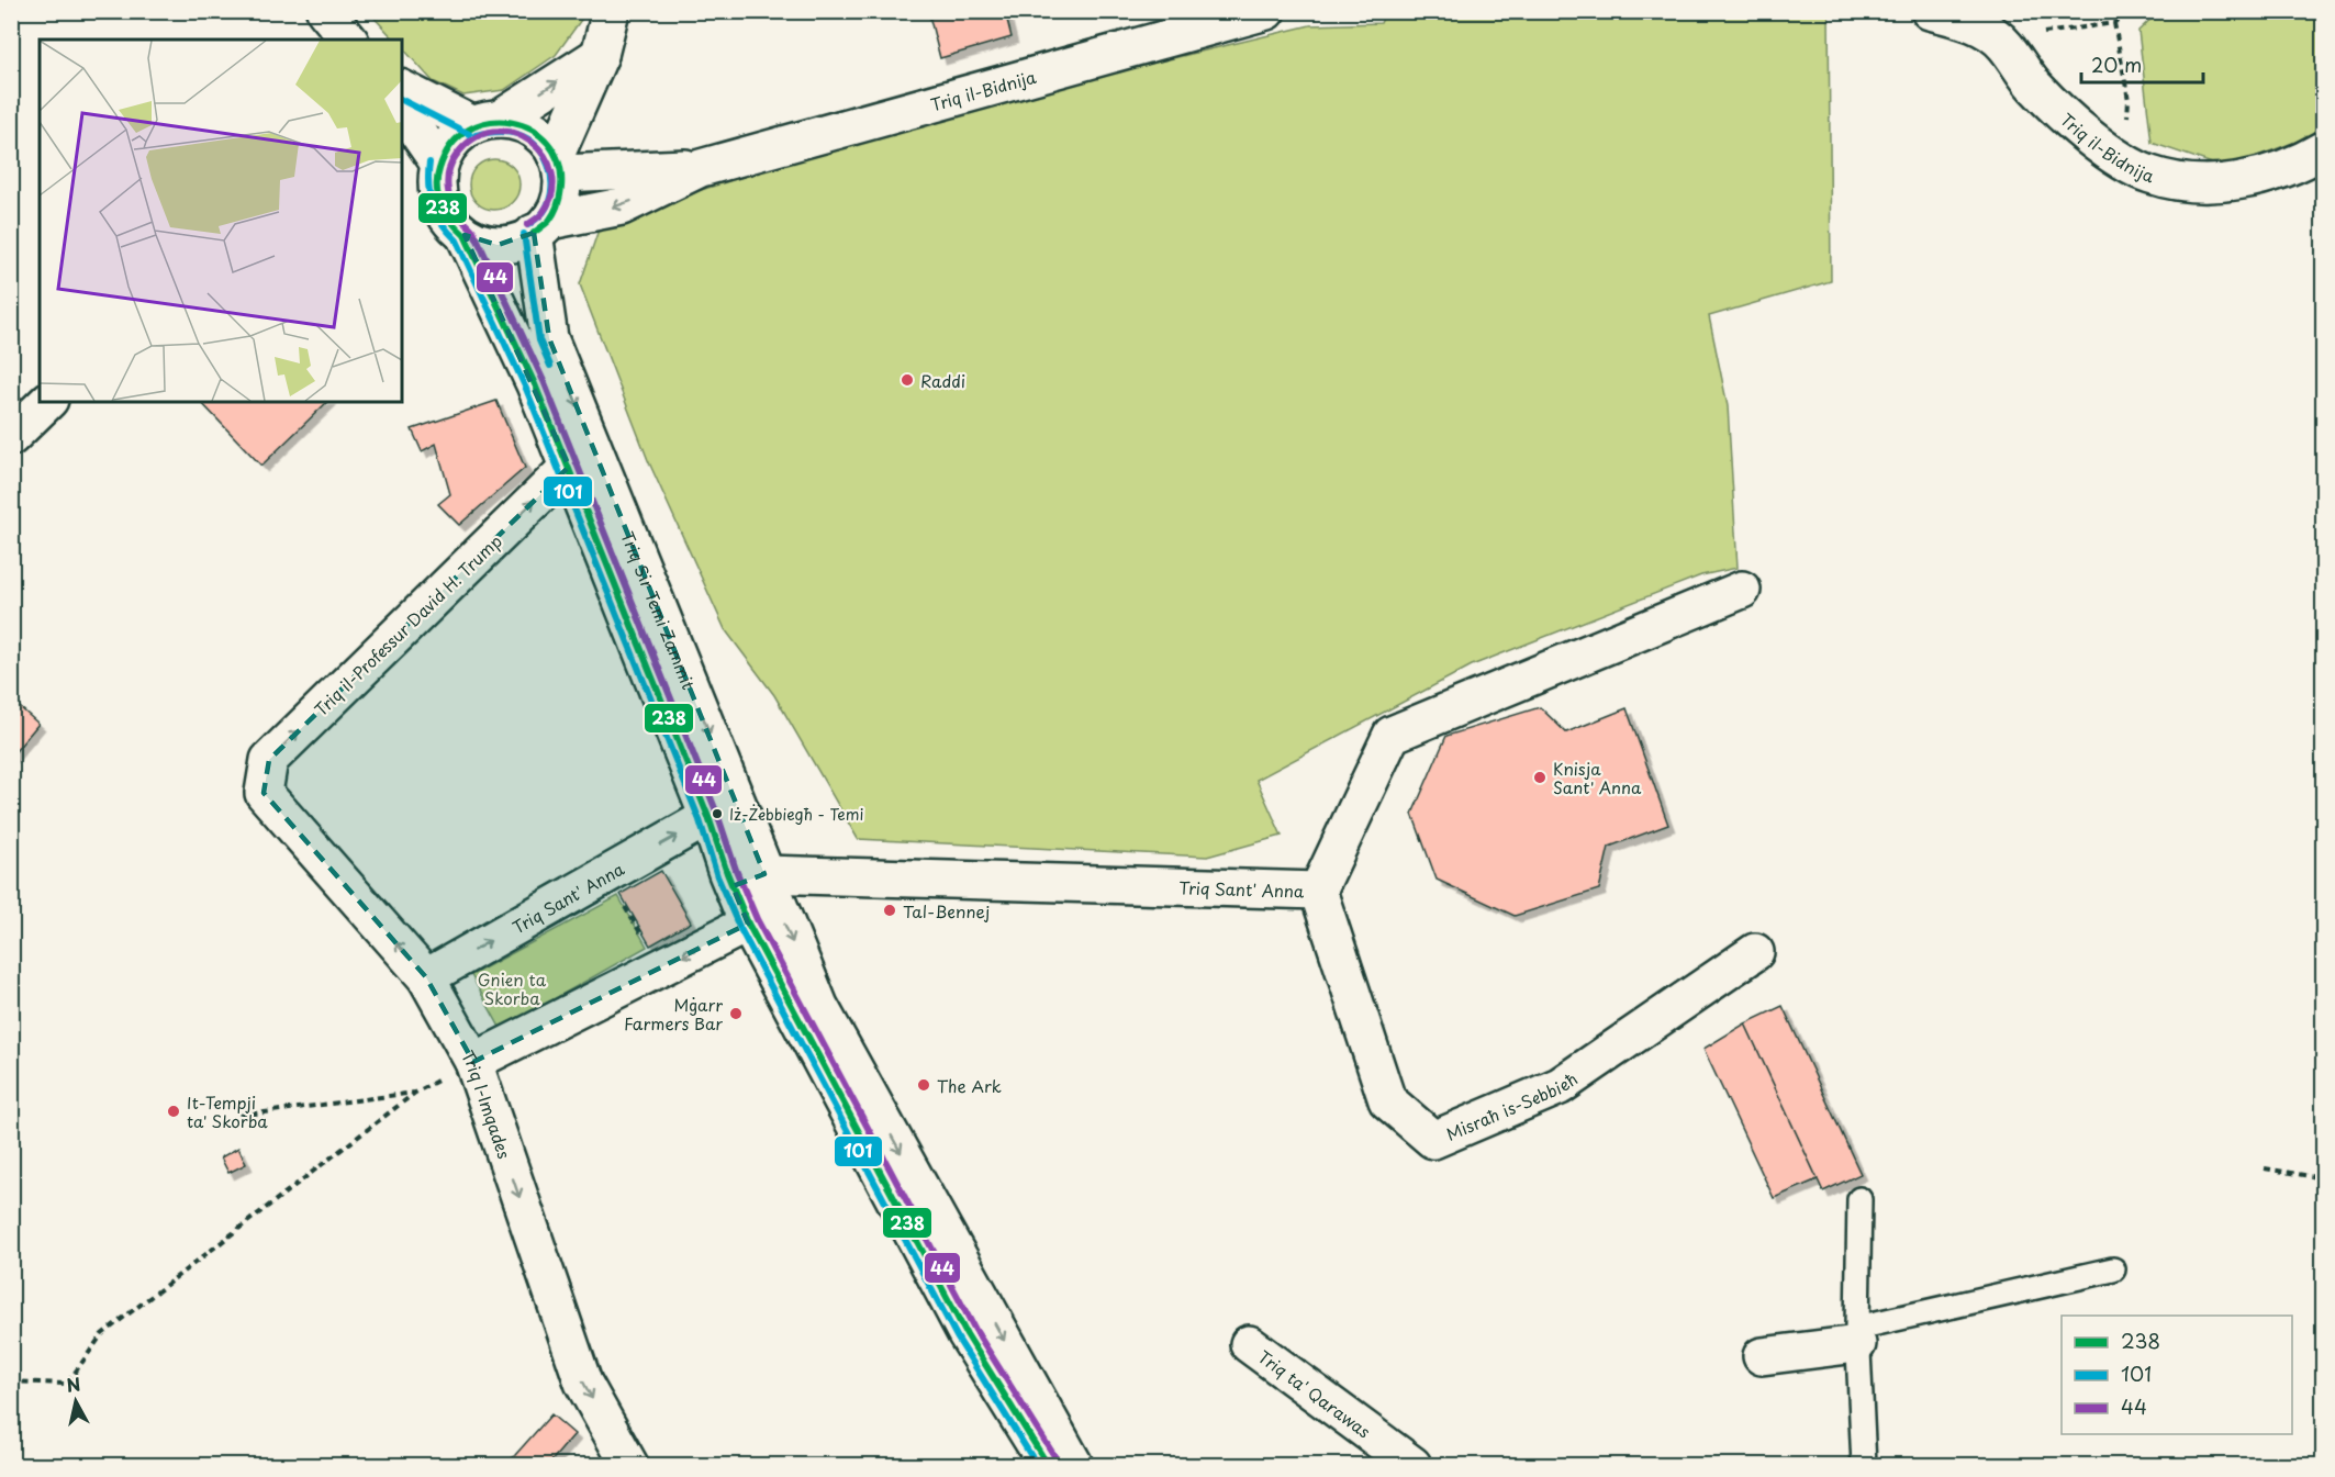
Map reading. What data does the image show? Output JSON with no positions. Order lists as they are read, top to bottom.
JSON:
{
  "streets": {
    "street": [
      "Triq il-Bidnija",
      "Triq Sir Temi Zammit",
      "Triq il-Professur David H. Trump",
      "Triq Sant' Anna",
      "Misraħ is-Sebbieħ",
      "Triq l-Imqades",
      "Triq ta' Qarawas"
    ]
  },
  "crossings": [
    ["Triq il-Bidnija", "Triq Sir Temi Zammit"],
    ["Triq Sir Temi Zammit", "Triq il-Professur David H. Trump"],
    ["Triq Sir Temi Zammit", "Triq Sant' Anna"],
    ["Triq il-Professur David H. Trump", "Triq l-Imqades"],
    ["Triq Sant' Anna", "Misraħ is-Sebbieħ"],
    ["Triq Sant' Anna", "Triq l-Imqades"]
  ],
  "one_way": ["Triq il-Professur David H. Trump"],
  "parks": ["Gnien ta Skorba"],
  "places": [
    "Raddi",
    "Knisja Sant' Anna",
    "Iż-Żebbiegħ - Temi",
    "Tal-Bennej",
    "Mġarr Farmers Bar",
    "The Ark",
    "It-Tempji ta' Skorba"
  ],
  "lines": ["transit line 101", "transit line 238", "transit line 44"],
  "legend": ["238", "101", "44"],
  "scale_bar": "20 m",
  "north": "top"
}
